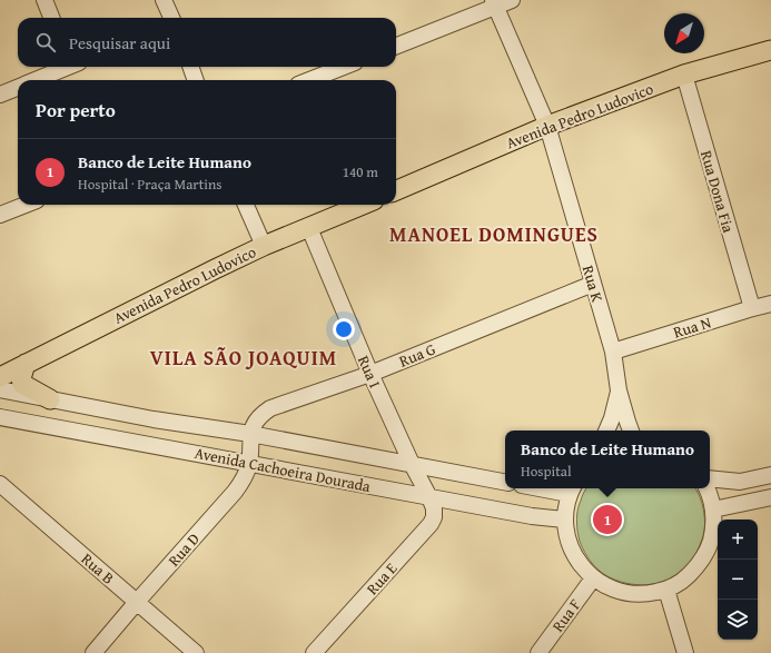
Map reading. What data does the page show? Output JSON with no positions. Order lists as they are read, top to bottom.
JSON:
{
  "streets": {
    "main road": ["Avenida Pedro Ludovico"],
    "street": [
      "Rua Dona Fia",
      "Rua K",
      "Rua N",
      "Rua G",
      "Rua I",
      "Avenida Cachoeira Dourada",
      "Rua D",
      "Rua B",
      "Rua E",
      "Rua F"
    ]
  },
  "crossings": [
    ["Avenida Pedro Ludovico", "Rua Dona Fia"],
    ["Avenida Pedro Ludovico", "Rua K"],
    ["Avenida Pedro Ludovico", "Rua I"],
    ["Rua Dona Fia", "Rua N"],
    ["Rua K", "Rua N"],
    ["Rua K", "Rua G"],
    ["Rua G", "Rua I"],
    ["Rua G", "Avenida Cachoeira Dourada"],
    ["Rua G", "Rua D"],
    ["Rua I", "Avenida Cachoeira Dourada"],
    ["Rua I", "Rua E"],
    ["Avenida Cachoeira Dourada", "Rua D"],
    ["Avenida Cachoeira Dourada", "Rua E"],
    ["Rua D", "Rua B"]
  ],
  "districts": ["MANOEL DOMINGUES", "VILA SÃO JOAQUIM"],
  "north": "bottom left",
  "page": {
    "search": "Pesquisar aqui",
    "heading": "Por perto",
    "list": [
      {
        "mark": "1",
        "name": "Banco de Leite Humano",
        "note": "Hospital · Praça Martins",
        "value": "140 m"
      }
    ],
    "popup": ["Banco de Leite Humano", "Hospital"],
    "pins": "1",
    "map_buttons": ["+", "−"]
  }
}
